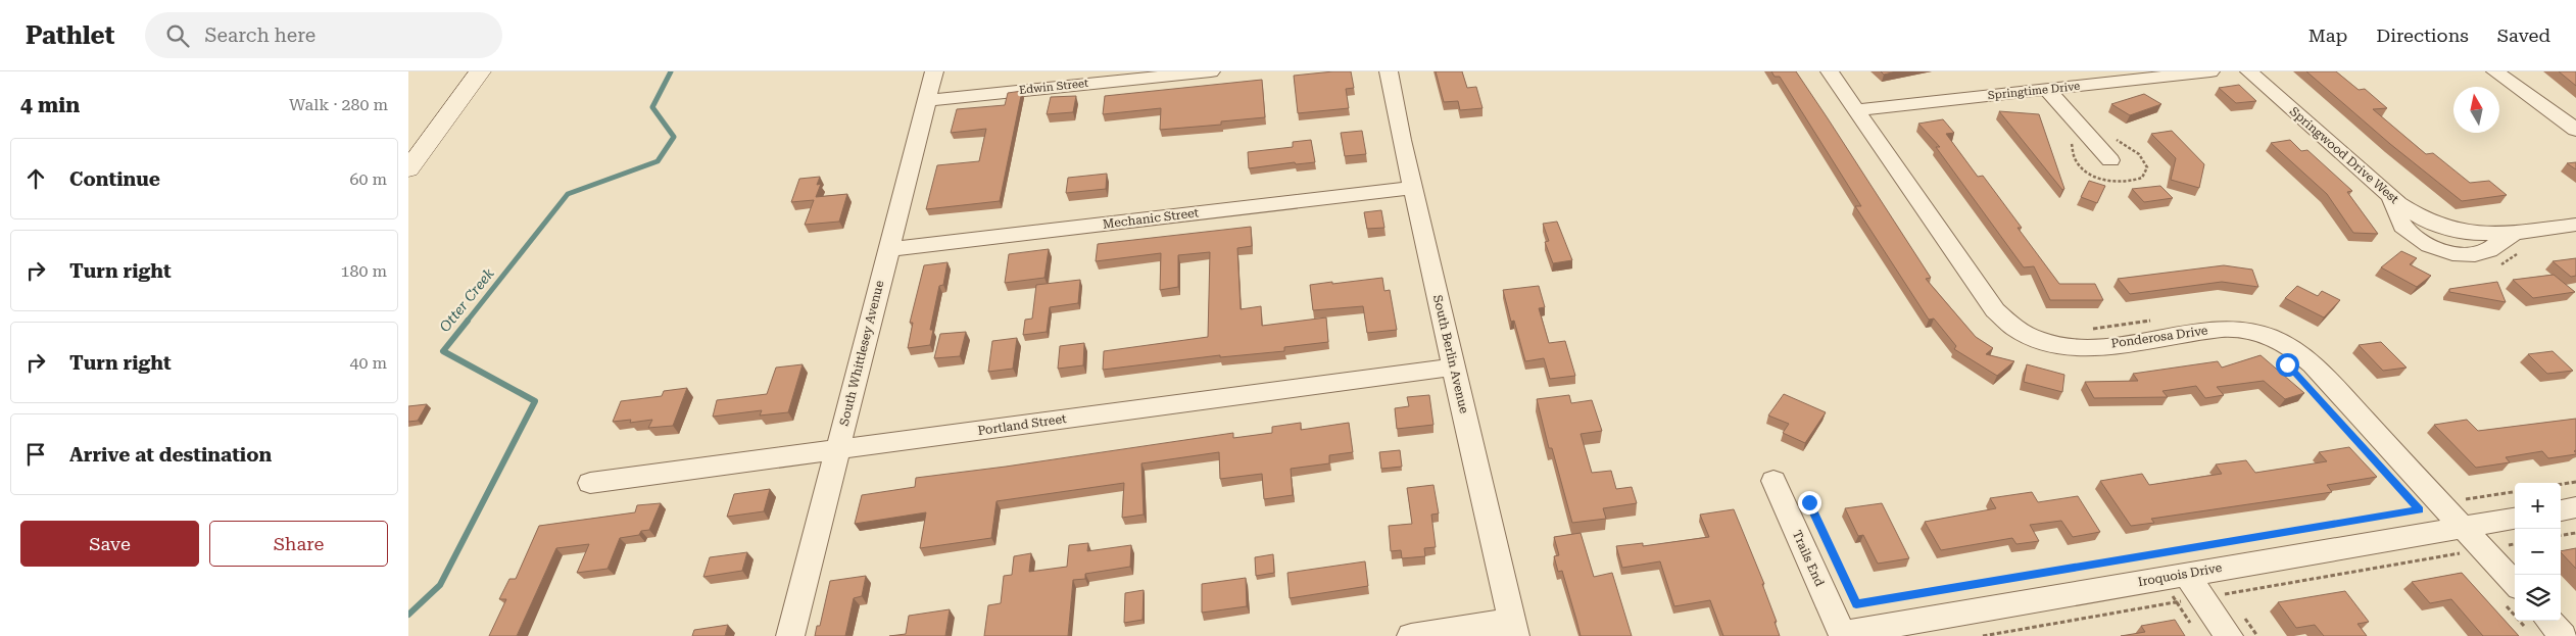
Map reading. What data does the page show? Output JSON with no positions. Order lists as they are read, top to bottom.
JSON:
{
  "streets": {
    "street": [
      "Edwin Street",
      "Springtime Drive",
      "Springwood Drive West",
      "Mechanic Street",
      "Ponderosa Drive",
      "South Whittlesey Avenue",
      "South Berlin Avenue",
      "Portland Street",
      "Trails End",
      "Iroquois Drive"
    ]
  },
  "crossings": [
    ["Edwin Street", "South Whittlesey Avenue"],
    ["Springtime Drive", "Ponderosa Drive"],
    ["Mechanic Street", "South Whittlesey Avenue"],
    ["Mechanic Street", "South Berlin Avenue"],
    ["Ponderosa Drive", "Iroquois Drive"],
    ["South Whittlesey Avenue", "Portland Street"],
    ["South Berlin Avenue", "Portland Street"],
    ["Trails End", "Iroquois Drive"]
  ],
  "water": ["Otter Creek"],
  "north": "top",
  "page": {
    "header": "Pathlet",
    "search": "Search here",
    "nav": ["Map", "Directions", "Saved"],
    "heading": ["4 min", "Walk · 280 m"],
    "list": [
      ["Continue", "60 m"],
      ["Turn right", "180 m"],
      ["Turn right", "40 m"],
      "Arrive at destination"
    ],
    "map_buttons": ["+", "−"],
    "buttons": ["Save", "Share"]
  }
}
